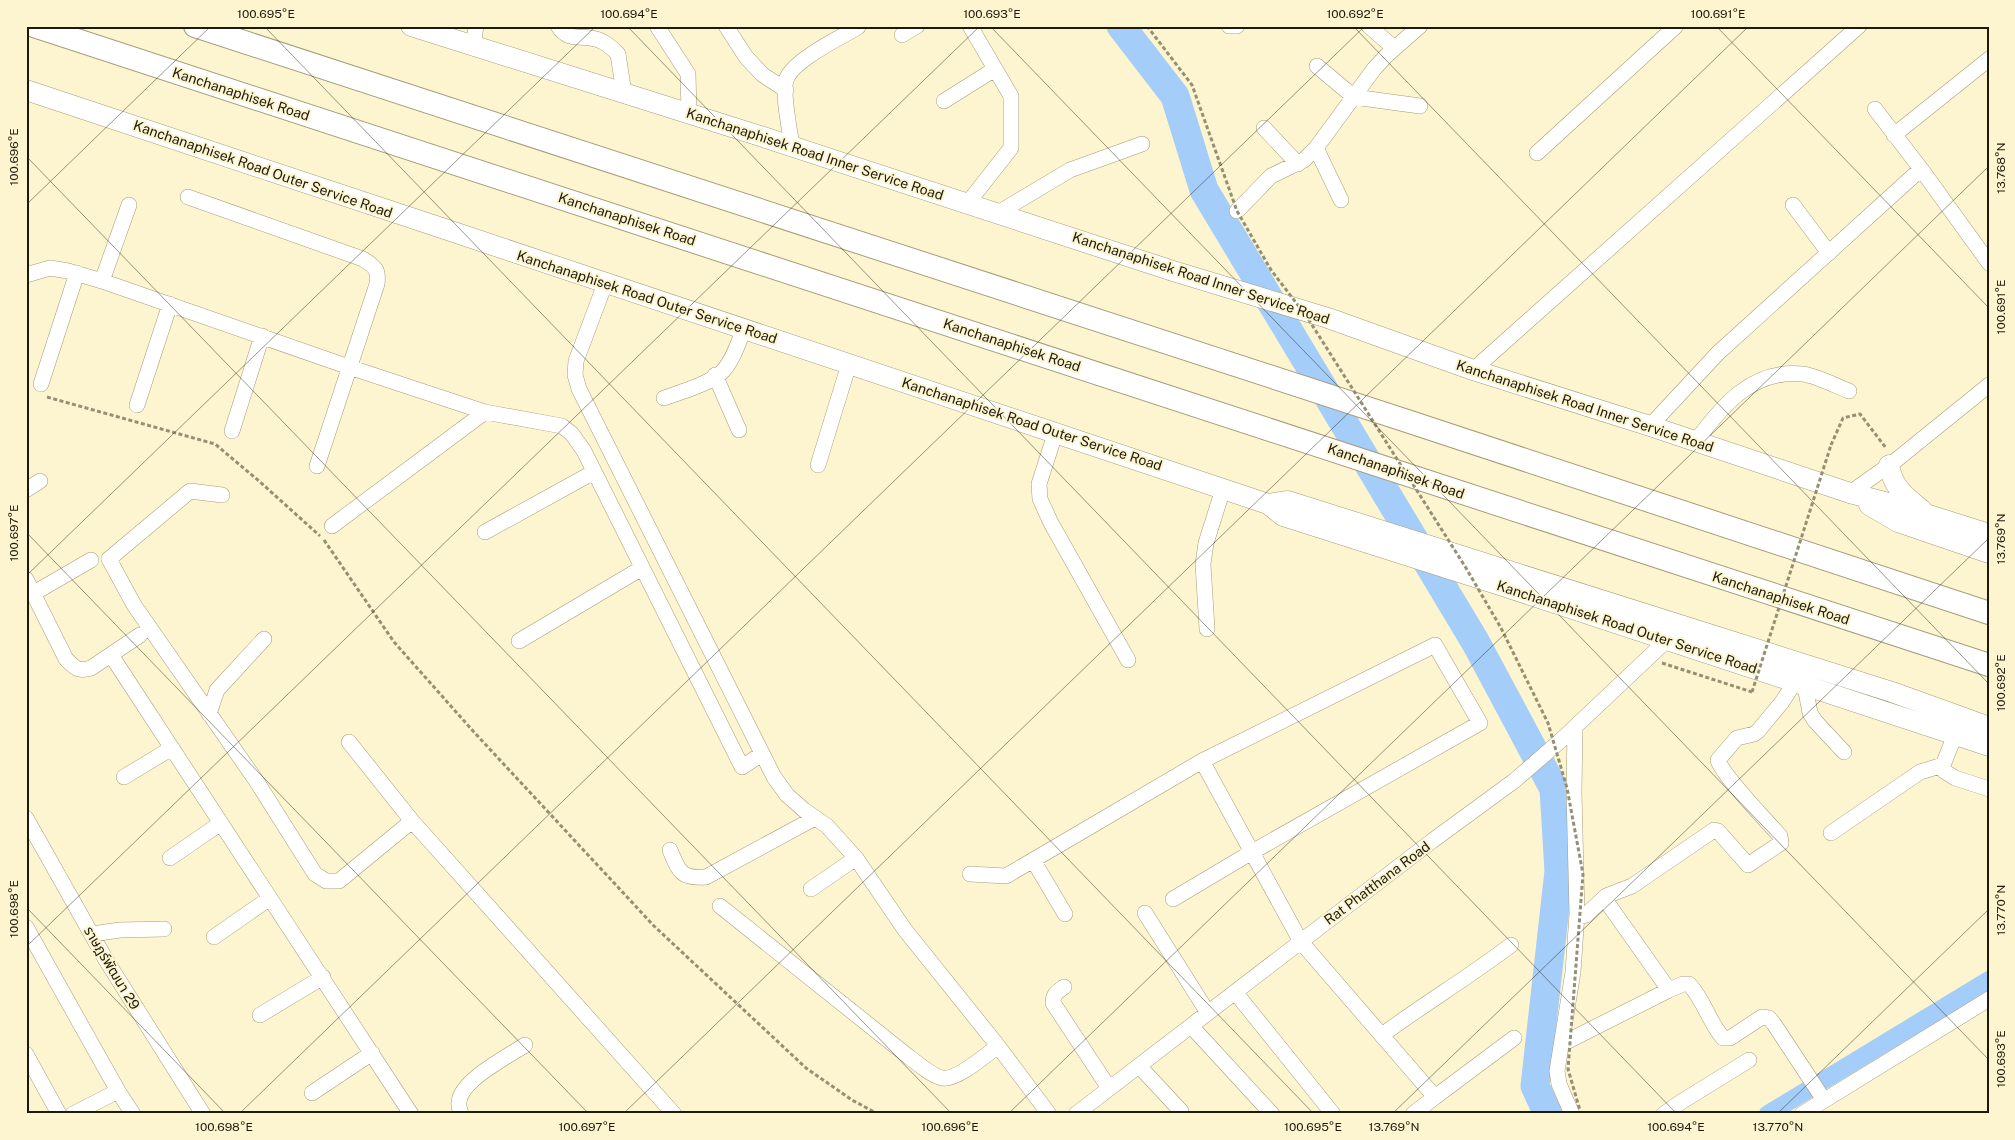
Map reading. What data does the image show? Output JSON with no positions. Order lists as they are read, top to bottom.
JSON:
{
  "streets": {
    "highway": ["Kanchanaphisek Road"],
    "main road": ["Kanchanaphisek Road Inner Service Road", "Kanchanaphisek Road Outer Service Road"],
    "street": ["Rat Phatthana Road", "ราษฎร์พัฒนา 29"]
  },
  "crossings": [
    ["Kanchanaphisek Road Outer Service Road", "Rat Phatthana Road"]
  ],
  "coordinates": [
    "100.695°E",
    "100.694°E",
    "100.693°E",
    "100.692°E",
    "100.691°E",
    "100.696°E",
    "13.768°N",
    "100.697°E",
    "13.769°N",
    "100.698°E",
    "13.770°N"
  ]
}
